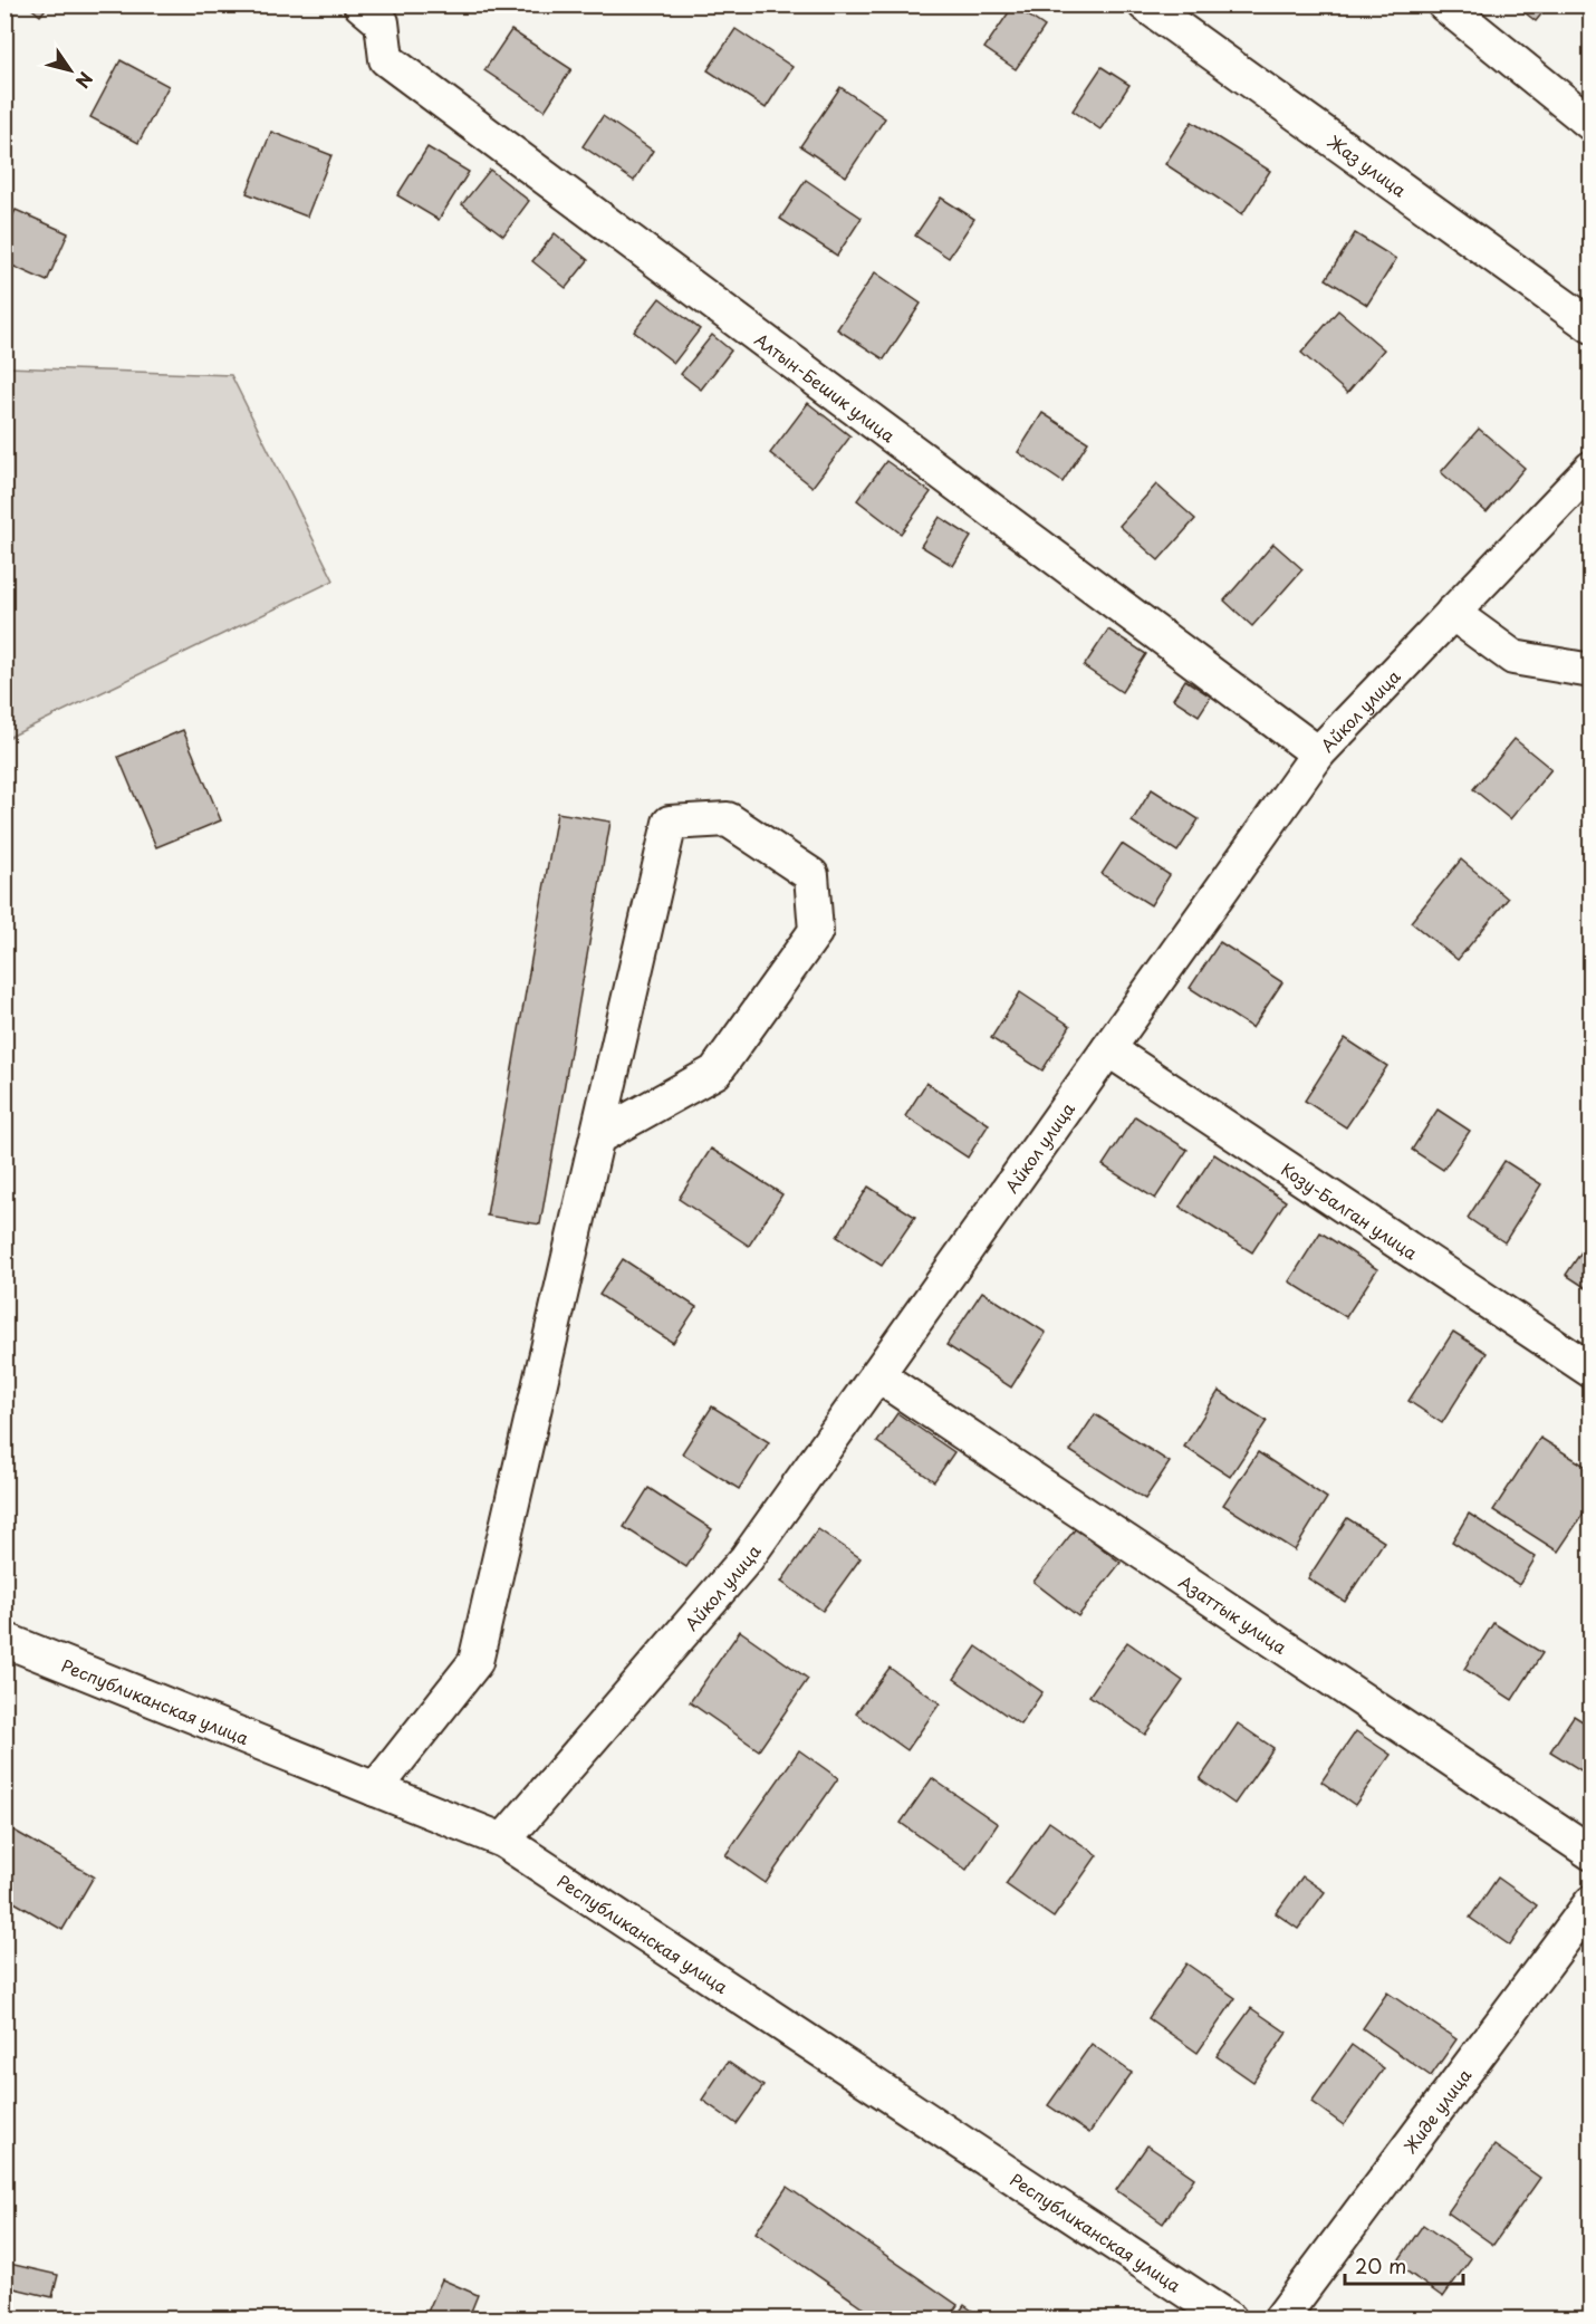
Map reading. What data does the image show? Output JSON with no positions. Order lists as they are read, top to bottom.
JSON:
{
  "streets": {
    "street": [
      "Жаз улица",
      "Алтын-Бешик улица",
      "Айкол улица",
      "Козу-Балган улица",
      "Азаттык улица",
      "Республиканская улица",
      "Жиде улица"
    ]
  },
  "crossings": [
    ["Алтын-Бешик улица", "Айкол улица"],
    ["Айкол улица", "Козу-Балган улица"],
    ["Айкол улица", "Азаттык улица"],
    ["Айкол улица", "Республиканская улица"]
  ],
  "scale_bar": "20 m",
  "north": "bottom right"
}
